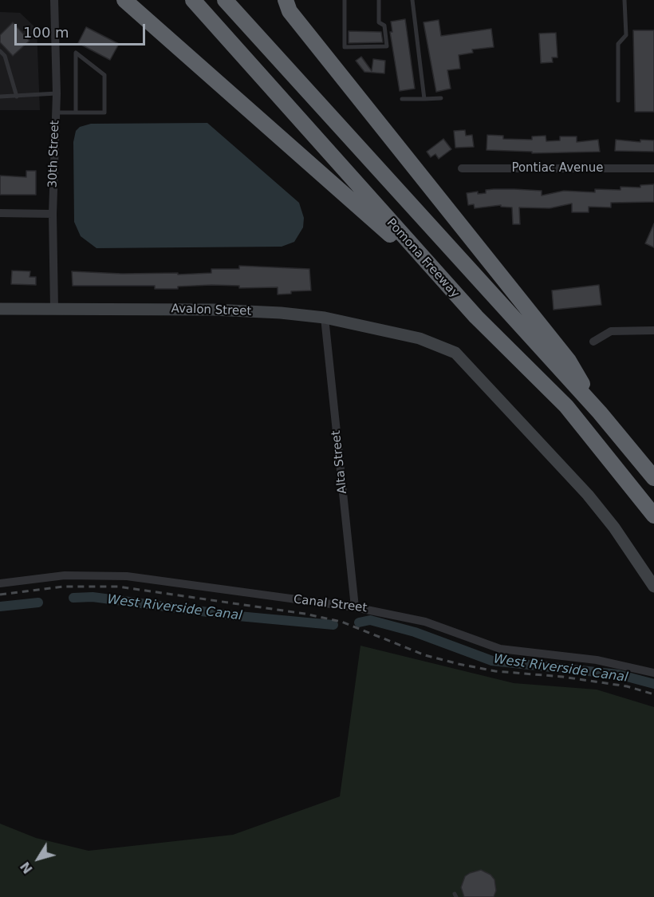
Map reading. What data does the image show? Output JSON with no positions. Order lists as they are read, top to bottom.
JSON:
{
  "streets": {
    "highway": ["Pomona Freeway"],
    "street": [
      "30th Street",
      "Pontiac Avenue",
      "Avalon Street",
      "Alta Street",
      "Canal Street"
    ]
  },
  "crossings": [
    ["30th Street", "Avalon Street"],
    ["Avalon Street", "Alta Street"],
    ["Alta Street", "Canal Street"]
  ],
  "water": ["West Riverside Canal"],
  "scale_bar": "100 m",
  "north": "bottom left"
}
